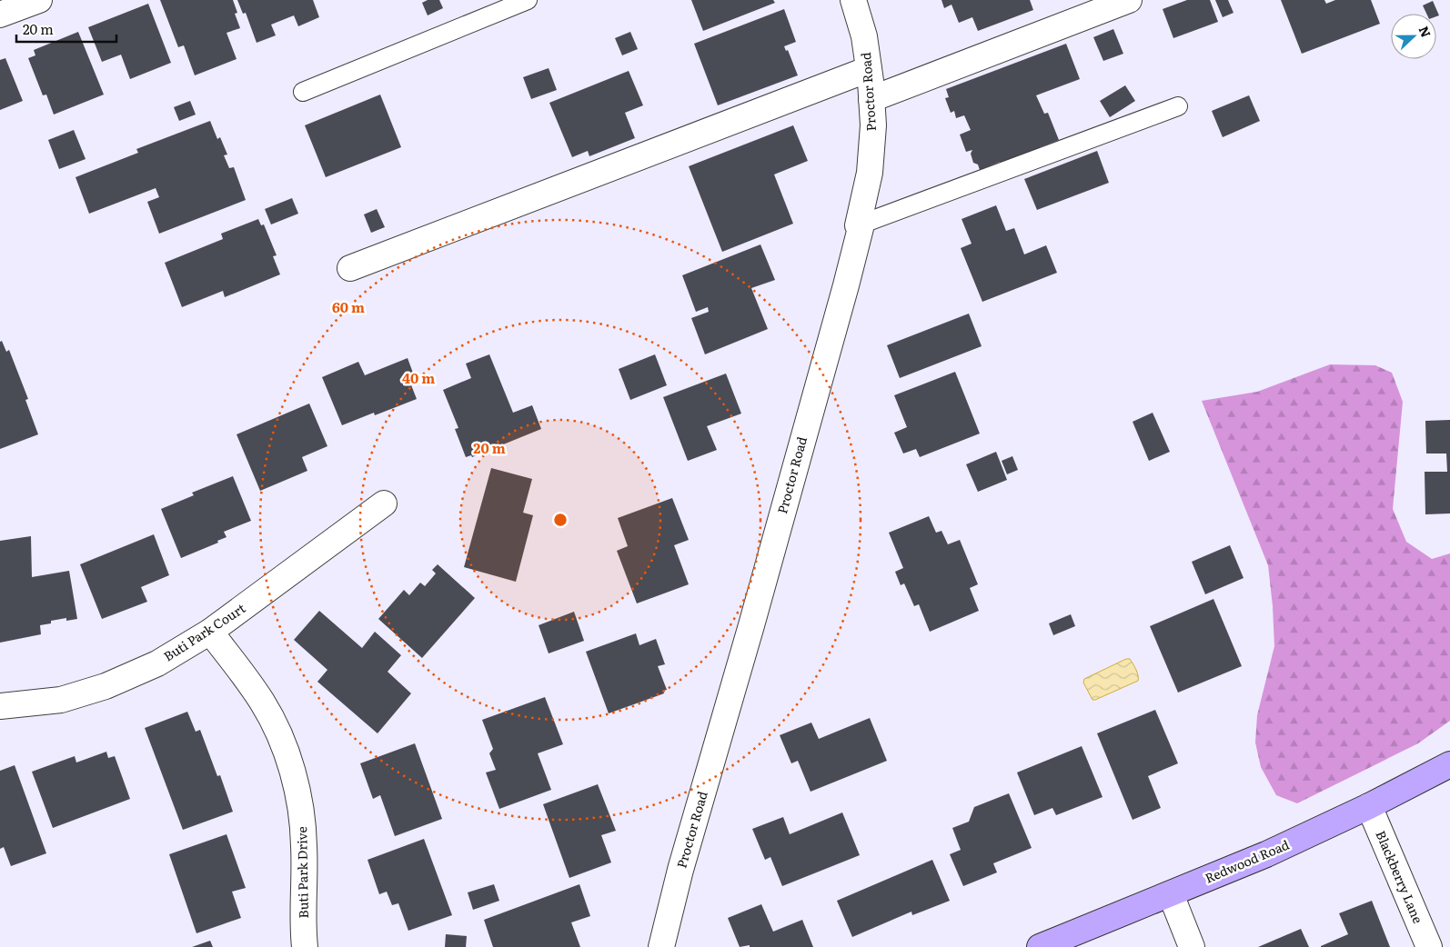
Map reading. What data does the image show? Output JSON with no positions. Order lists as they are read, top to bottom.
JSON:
{
  "streets": {
    "main road": ["Redwood Road"],
    "street": [
      "Proctor Road",
      "Buti Park Court",
      "Buti Park Drive",
      "Blackberry Lane"
    ]
  },
  "crossings": [
    ["Buti Park Court", "Buti Park Drive"],
    ["Redwood Road", "Blackberry Lane"]
  ],
  "scale_bar": "20 m",
  "north": "right",
  "rings": ["60 m", "40 m", "20 m"]
}
